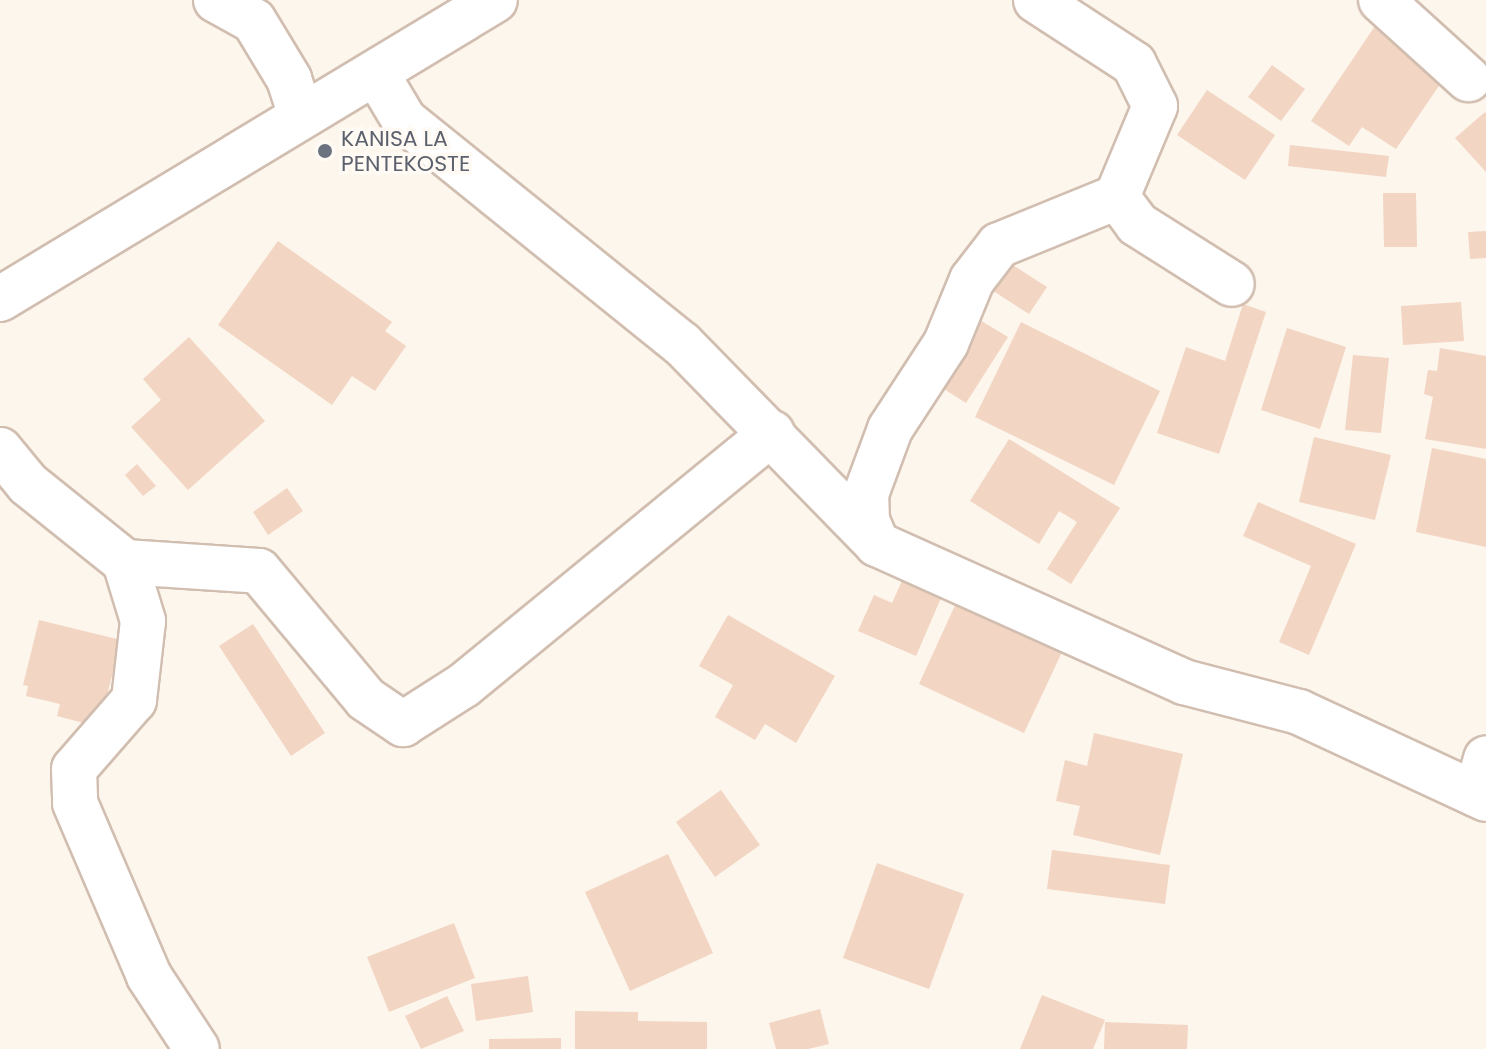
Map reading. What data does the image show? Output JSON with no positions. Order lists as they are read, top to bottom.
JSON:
{
  "places": ["KANISA LA PENTEKOSTE"]
}
